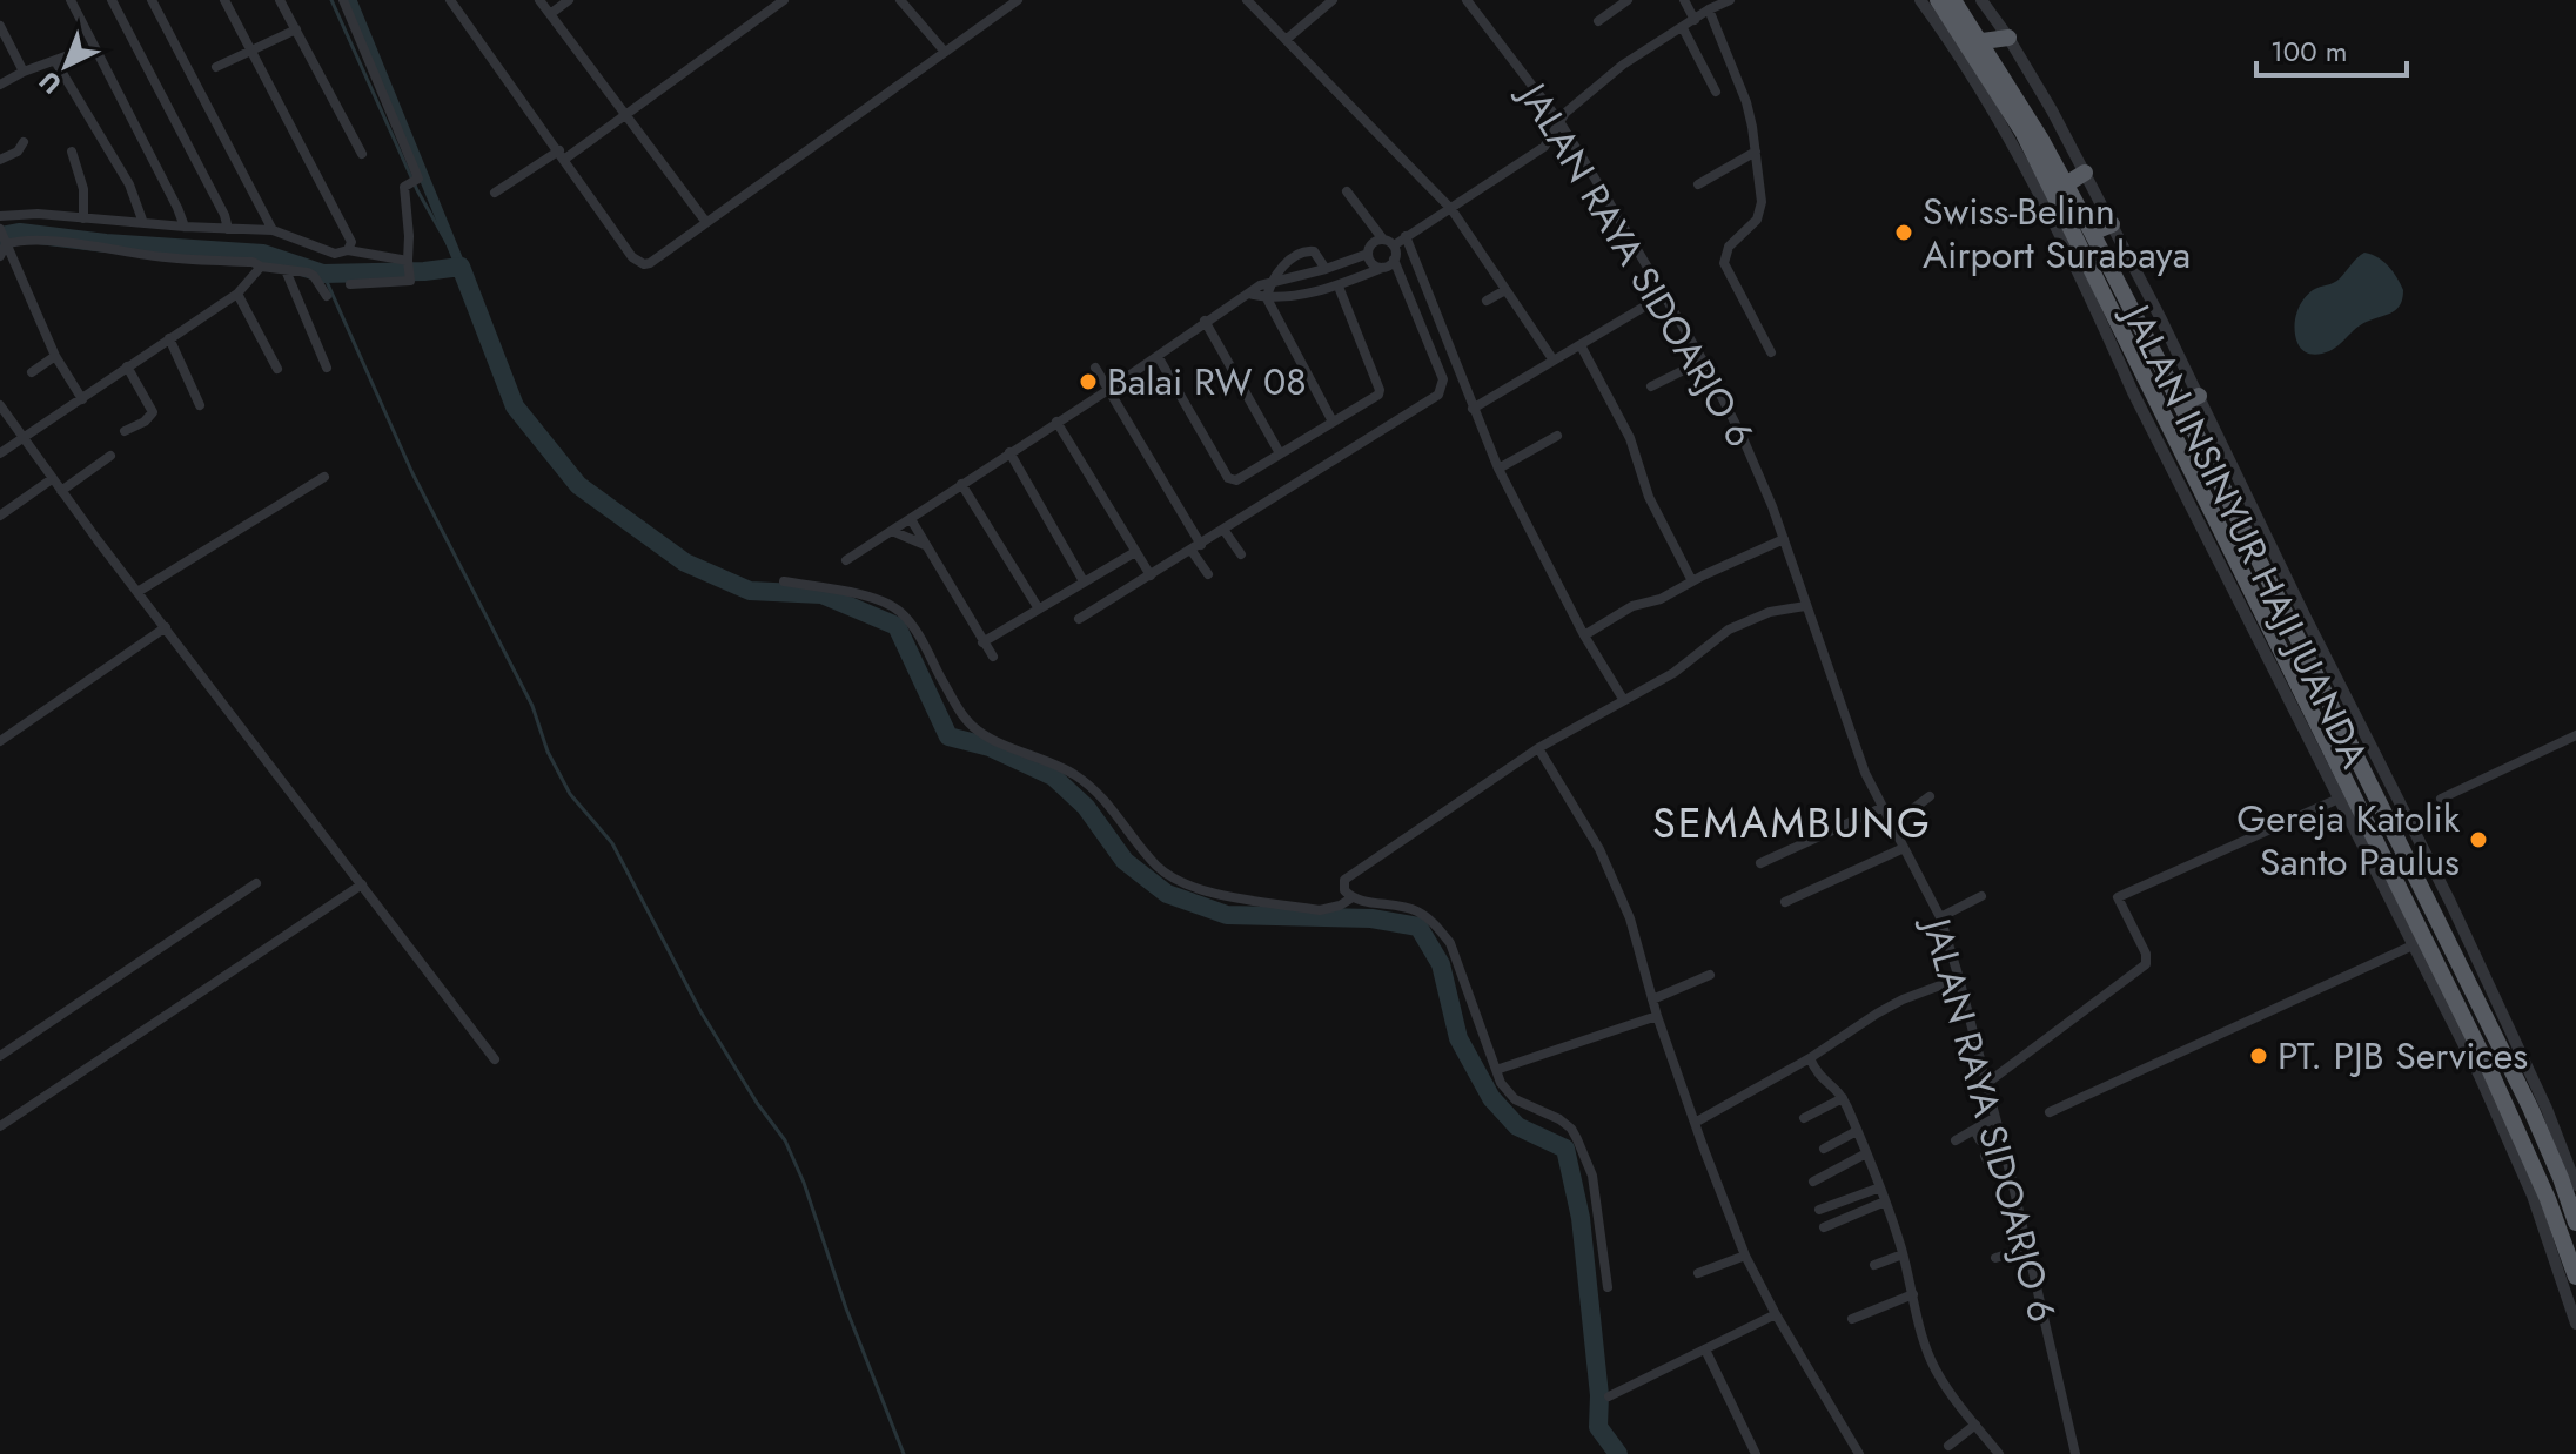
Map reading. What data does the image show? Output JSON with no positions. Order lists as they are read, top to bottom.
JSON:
{
  "streets": {
    "highway": ["JALAN INSINYUR HAJI JUANDA"],
    "street": ["JALAN RAYA SIDOARJO 6"]
  },
  "districts": ["SEMAMBUNG"],
  "places": [
    "Swiss-Belinn Airport Surabaya",
    "Balai RW 08",
    "Gereja Katolik Santo Paulus",
    "PT. PJB Services"
  ],
  "scale_bar": "100 m",
  "north": "bottom left"
}
